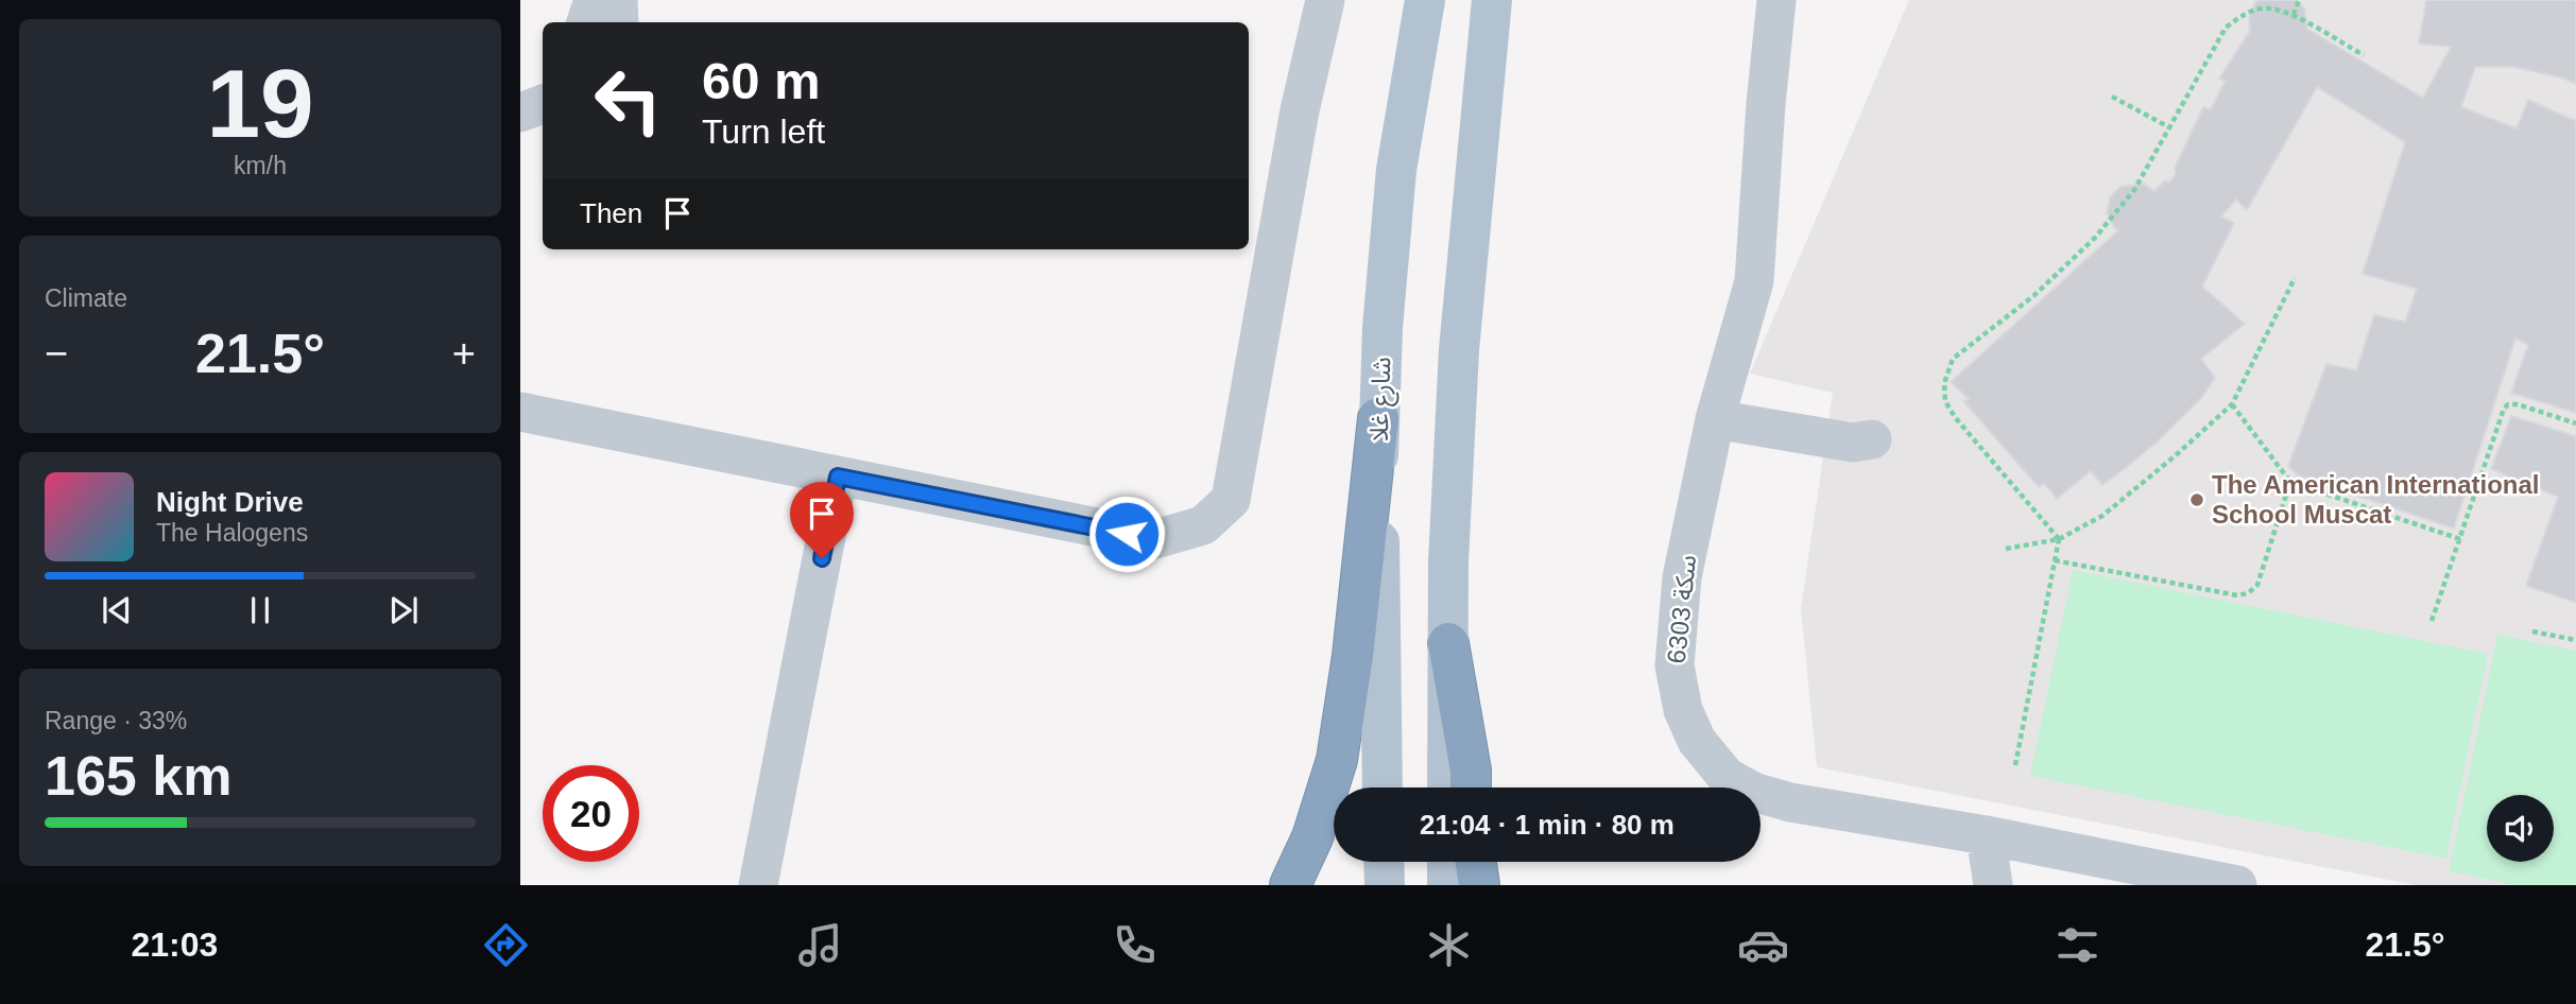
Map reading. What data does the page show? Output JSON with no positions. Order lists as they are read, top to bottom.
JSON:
{
  "streets": {
    "main road": ["شارع غلا"],
    "street": ["سكة 6303"]
  },
  "places": ["The American International School Muscat"],
  "page": {
    "tile": [
      ["19", "km/h"],
      "Climate",
      ["Range · 33%", "165 km"]
    ],
    "turn": ["60 m", "Turn left"],
    "then": "Then",
    "heat": ["−", "21.5°", "+"],
    "song": ["Night Drive", "The Halogens"],
    "limit": "20",
    "trip": "21:04 · 1 min · 80 m",
    "tabs": ["21:03", "21.5°"]
  }
}
